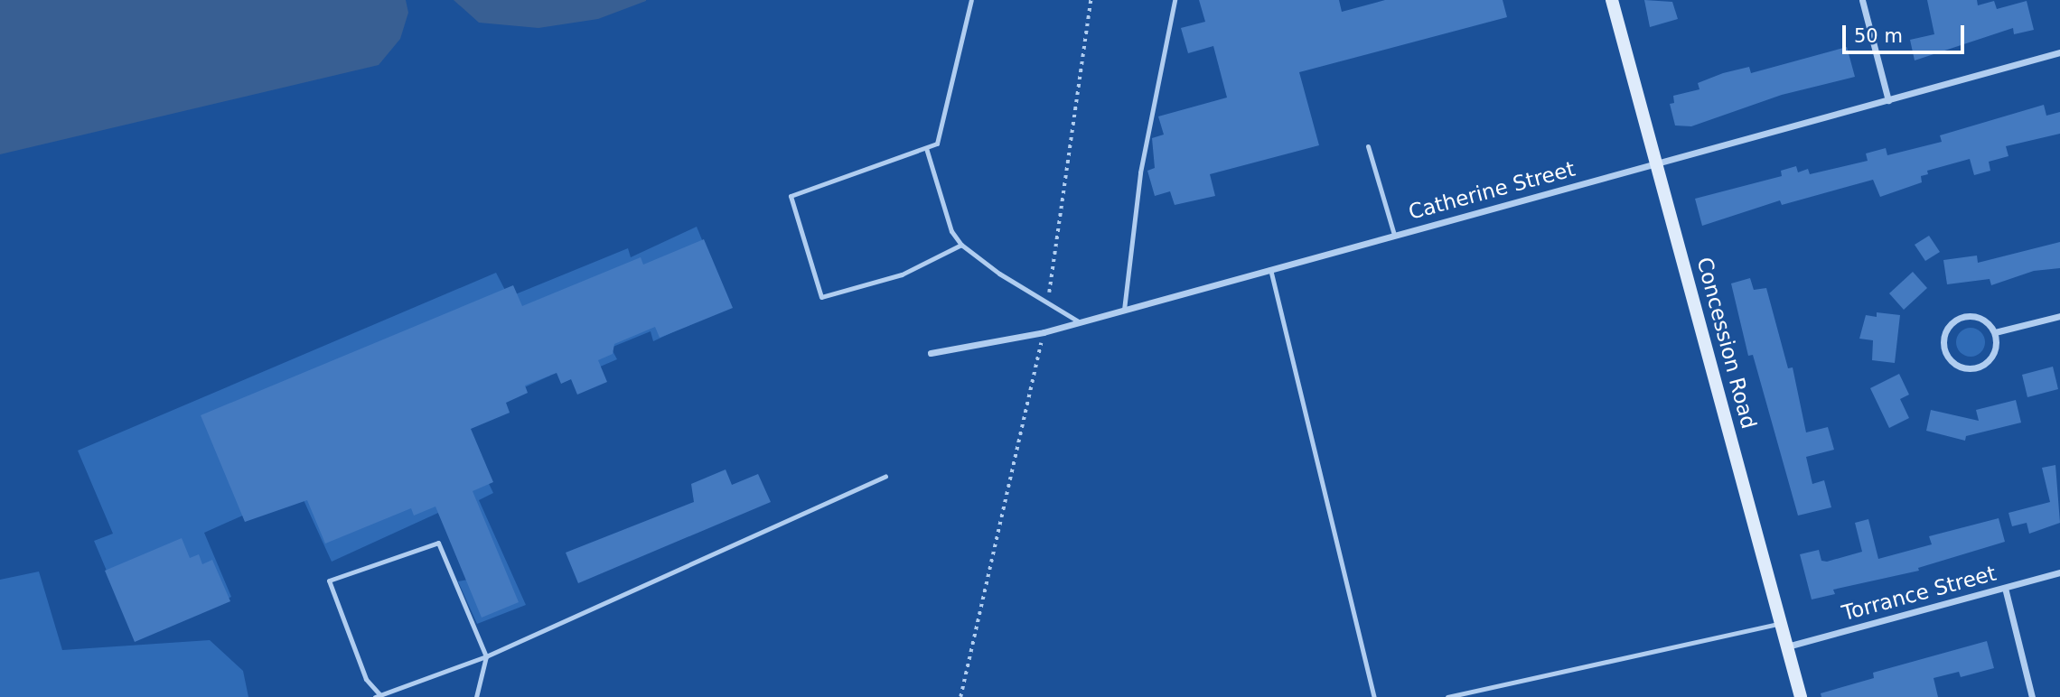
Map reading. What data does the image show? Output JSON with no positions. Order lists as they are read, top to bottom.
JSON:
{
  "streets": {
    "street": ["Catherine Street", "Concession Road", "Torrance Street"]
  },
  "crossings": [
    ["Catherine Street", "Concession Road"],
    ["Concession Road", "Torrance Street"]
  ],
  "scale_bar": "50 m"
}
